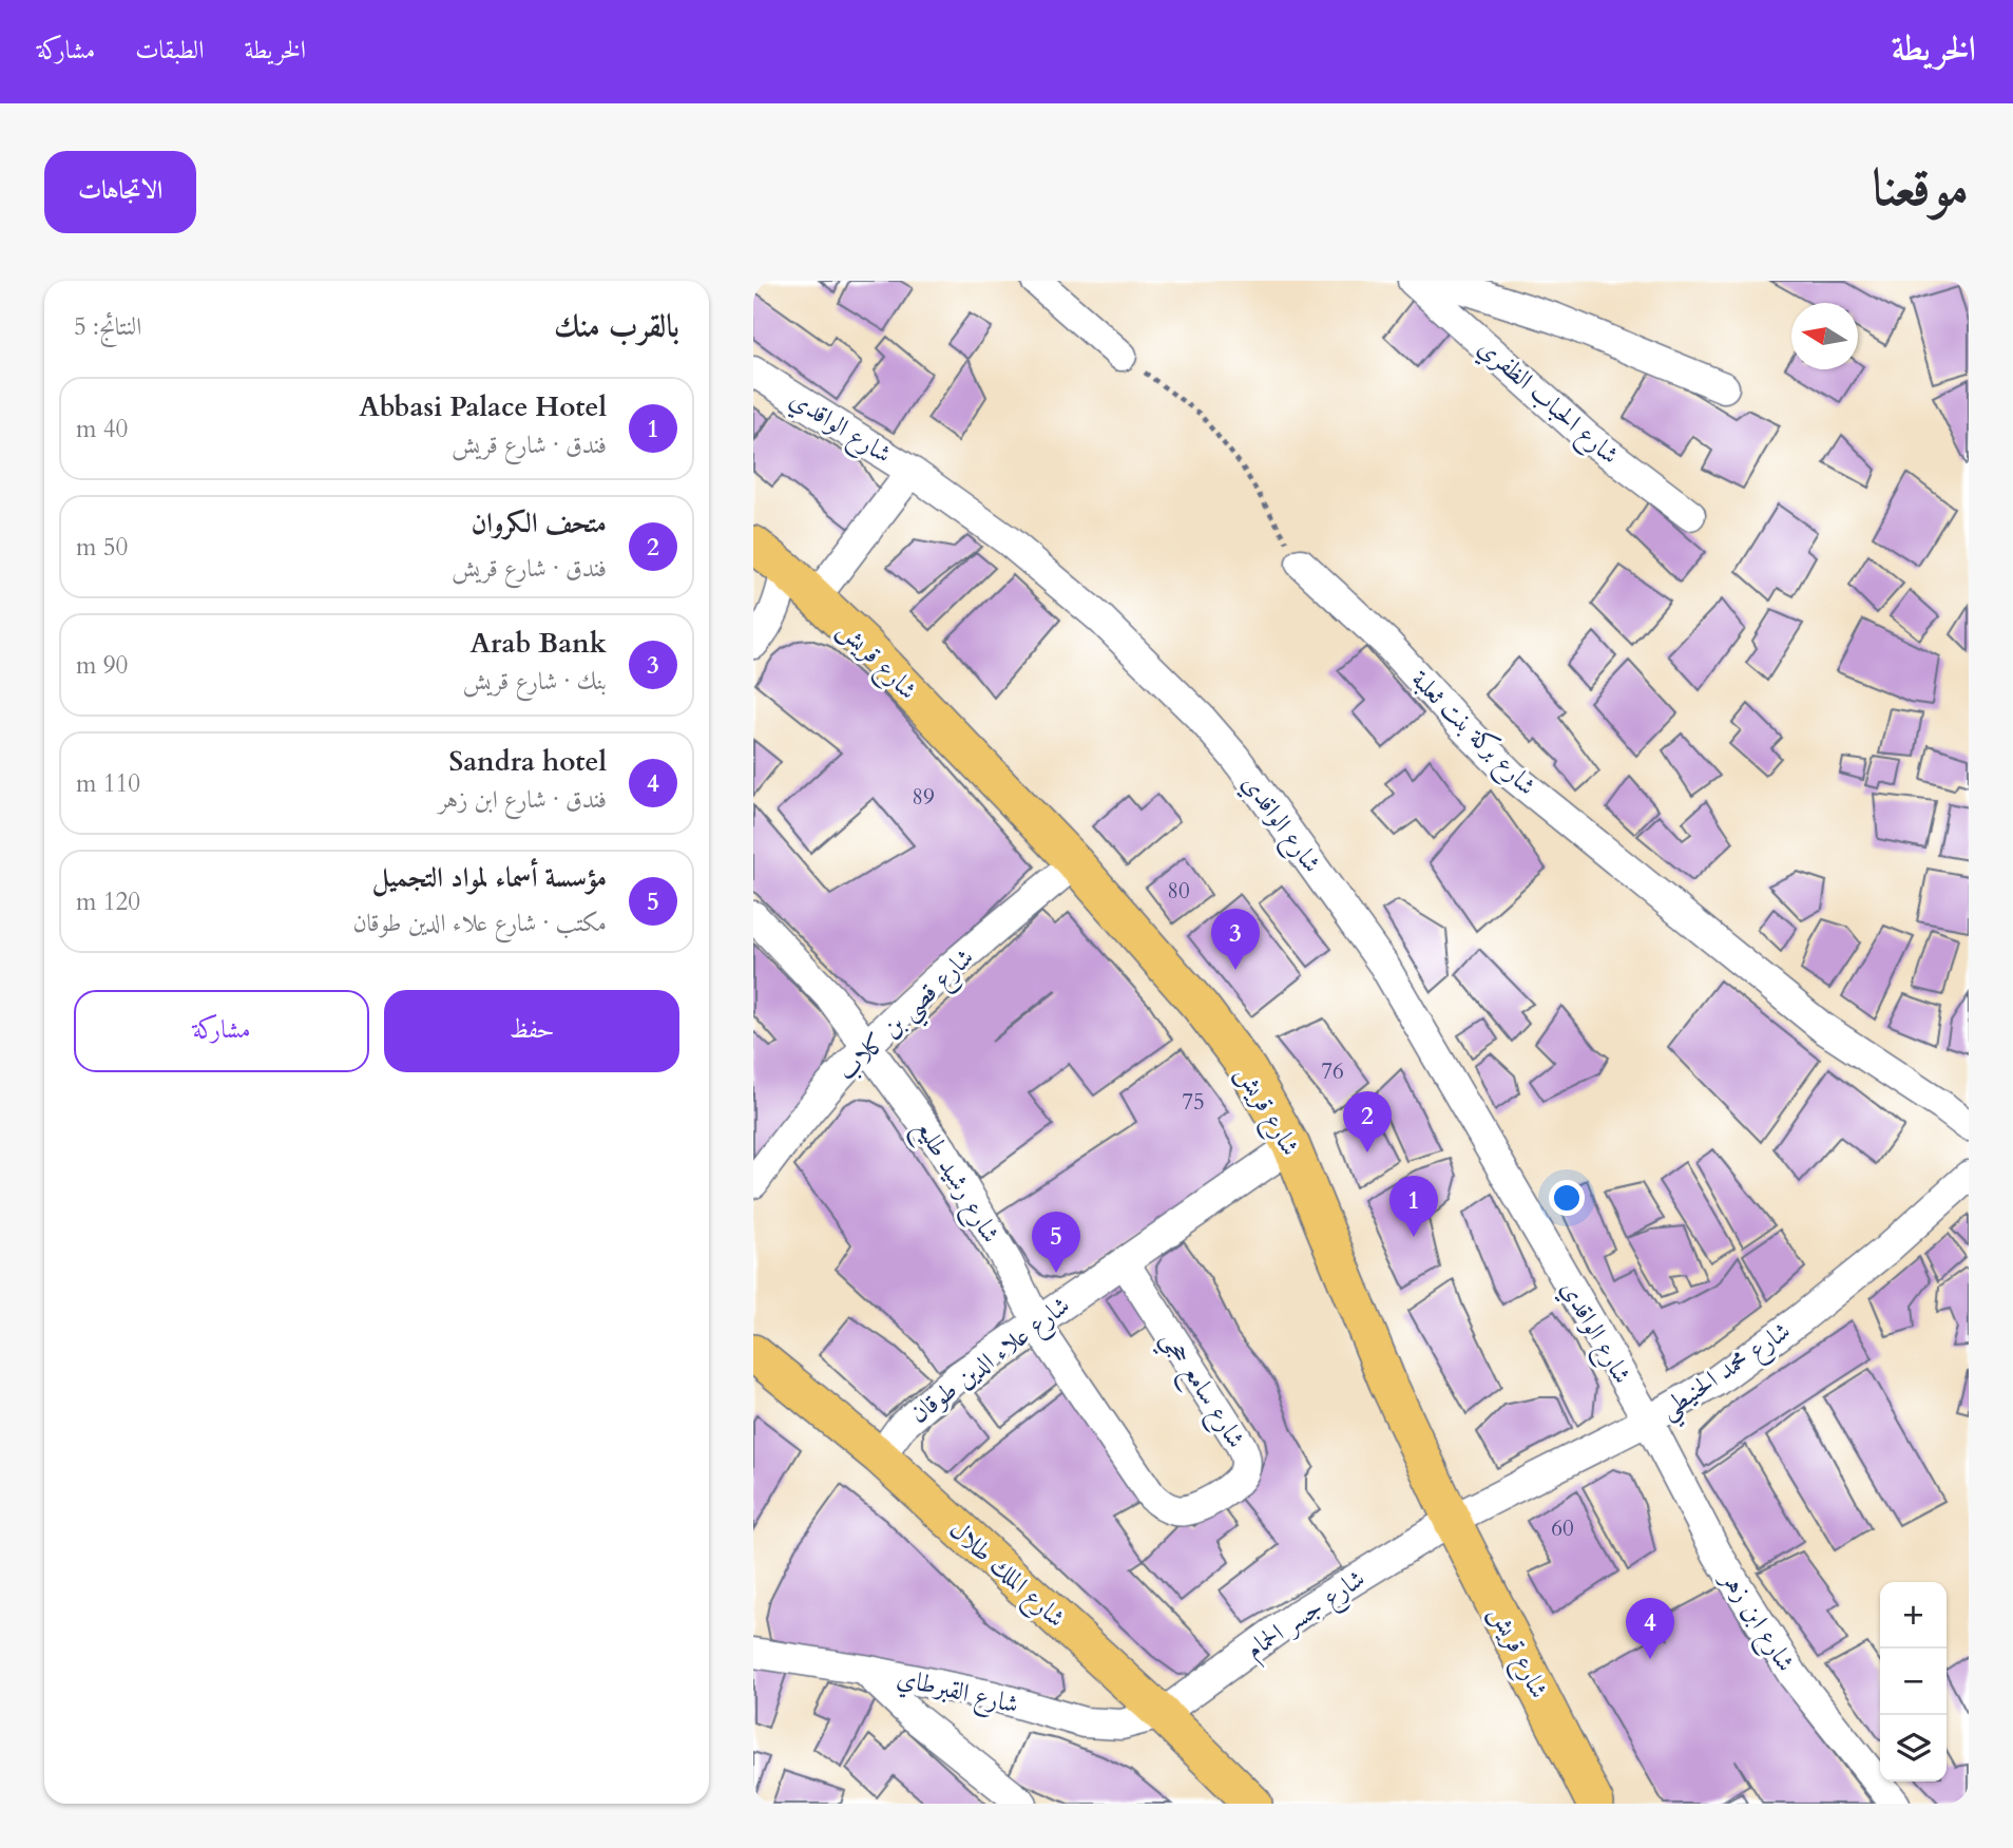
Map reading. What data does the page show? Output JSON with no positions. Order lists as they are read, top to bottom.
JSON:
{
  "streets": {
    "main road": ["شارع قريش", "شارع الملك طلال"],
    "street": [
      "شارع الحباب الظفري",
      "شارع الواقدي",
      "شارع بركة بنت ثعلبة",
      "شارع قصي بن كلاب",
      "شارع رشيد طليع",
      "شارع علاء الدين طوقان",
      "شارع محمد الحنيطي",
      "شارع سامع حجي",
      "شارع جسر الحمام",
      "شارع ابن زهر",
      "شارع القبرطاي"
    ]
  },
  "crossings": [
    ["شارع الواقدي", "شارع محمد الحنيطي"],
    ["شارع الواقدي", "شارع ابن زهر"],
    ["شارع قريش", "شارع قصي بن كلاب"],
    ["شارع قريش", "شارع علاء الدين طوقان"],
    ["شارع قريش", "شارع محمد الحنيطي"],
    ["شارع قريش", "شارع جسر الحمام"],
    ["شارع قصي بن كلاب", "شارع رشيد طليع"],
    ["شارع رشيد طليع", "شارع علاء الدين طوقان"],
    ["شارع رشيد طليع", "شارع سامع حجي"],
    ["شارع علاء الدين طوقان", "شارع سامع حجي"],
    ["شارع علاء الدين طوقان", "شارع الملك طلال"],
    ["شارع محمد الحنيطي", "شارع جسر الحمام"],
    ["شارع محمد الحنيطي", "شارع ابن زهر"],
    ["شارع الملك طلال", "شارع جسر الحمام"],
    ["شارع الملك طلال", "شارع القبرطاي"],
    ["شارع جسر الحمام", "شارع القبرطاي"]
  ],
  "house_numbers": [
    "89",
    "80",
    "76",
    "75",
    "60"
  ],
  "north": "left",
  "page": {
    "header": "الخريطة",
    "nav": ["الخريطة", "الطبقات", "مشاركة"],
    "title": "موقعنا",
    "buttons": [
      "الاتجاهات",
      ["حفظ", "مشاركة"]
    ],
    "heading": ["بالقرب منك", "النتائج: 5"],
    "list": [
      {
        "mark": "1",
        "name": "Abbasi Palace Hotel",
        "note": "فندق · شارع قريش",
        "value": "40 m"
      },
      {
        "mark": "2",
        "name": "متحف الكروان",
        "note": "فندق · شارع قريش",
        "value": "50 m"
      },
      {
        "mark": "3",
        "name": "Arab Bank",
        "note": "بنك · شارع قريش",
        "value": "90 m"
      },
      {
        "mark": "4",
        "name": "Sandra hotel",
        "note": "فندق · شارع ابن زهر",
        "value": "110 m"
      },
      {
        "mark": "5",
        "name": "مؤسسة أسماء لمواد التجميل",
        "note": "مكتب · شارع علاء الدين طوقان",
        "value": "120 m"
      }
    ],
    "pins": [
      "3",
      "2",
      "1",
      "5",
      "4"
    ],
    "map_buttons": ["+", "−"]
  }
}
